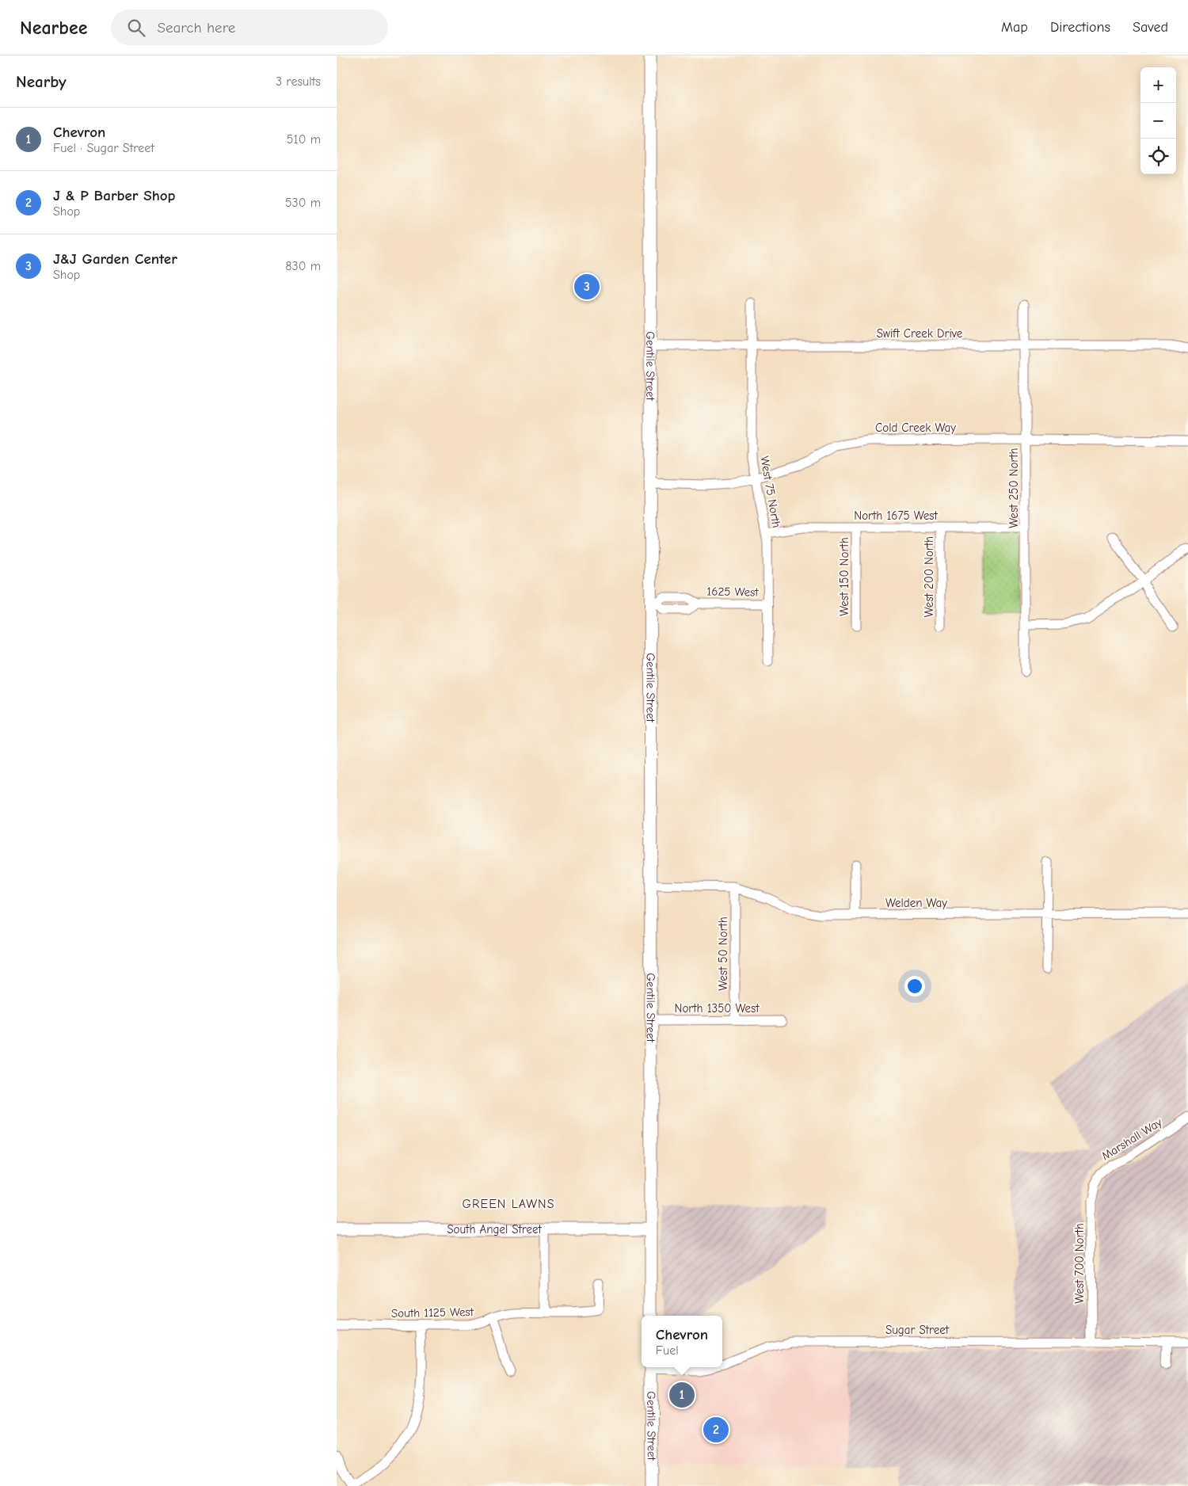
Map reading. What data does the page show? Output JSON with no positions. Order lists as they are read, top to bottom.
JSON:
{
  "streets": {
    "main road": ["Gentile Street", "South Angel Street"],
    "street": [
      "Swift Creek Drive",
      "Cold Creek Way",
      "West 250 North",
      "West 75 North",
      "North 1675 West",
      "West 150 North",
      "West 200 North",
      "1625 West",
      "Welden Way",
      "West 50 North",
      "North 1350 West",
      "Marshall Way",
      "West 700 North",
      "South 1125 West",
      "Sugar Street"
    ]
  },
  "crossings": [
    ["Swift Creek Drive", "Gentile Street"],
    ["Swift Creek Drive", "West 250 North"],
    ["Swift Creek Drive", "West 75 North"],
    ["Gentile Street", "Cold Creek Way"],
    ["Gentile Street", "1625 West"],
    ["Gentile Street", "Welden Way"],
    ["Gentile Street", "North 1350 West"],
    ["Gentile Street", "South Angel Street"],
    ["Cold Creek Way", "West 250 North"],
    ["Cold Creek Way", "West 75 North"],
    ["West 250 North", "North 1675 West"],
    ["West 75 North", "North 1675 West"],
    ["West 75 North", "1625 West"],
    ["North 1675 West", "West 150 North"],
    ["North 1675 West", "West 200 North"],
    ["Welden Way", "West 50 North"],
    ["West 50 North", "North 1350 West"],
    ["Marshall Way", "West 700 North"],
    ["West 700 North", "Sugar Street"]
  ],
  "districts": ["GREEN LAWNS"],
  "page": {
    "header": "Nearbee",
    "search": "Search here",
    "nav": ["Map", "Directions", "Saved"],
    "heading": ["Nearby", "3 results"],
    "map_buttons": ["+", "−"],
    "list": [
      {
        "mark": "1",
        "name": "Chevron",
        "note": "Fuel · Sugar Street",
        "value": "510 m"
      },
      {
        "mark": "2",
        "name": "J & P Barber Shop",
        "note": "Shop",
        "value": "530 m"
      },
      {
        "mark": "3",
        "name": "J&J Garden Center",
        "note": "Shop",
        "value": "830 m"
      }
    ],
    "pins": ["3", "1", "2"],
    "popup": ["Chevron", "Fuel"]
  }
}
